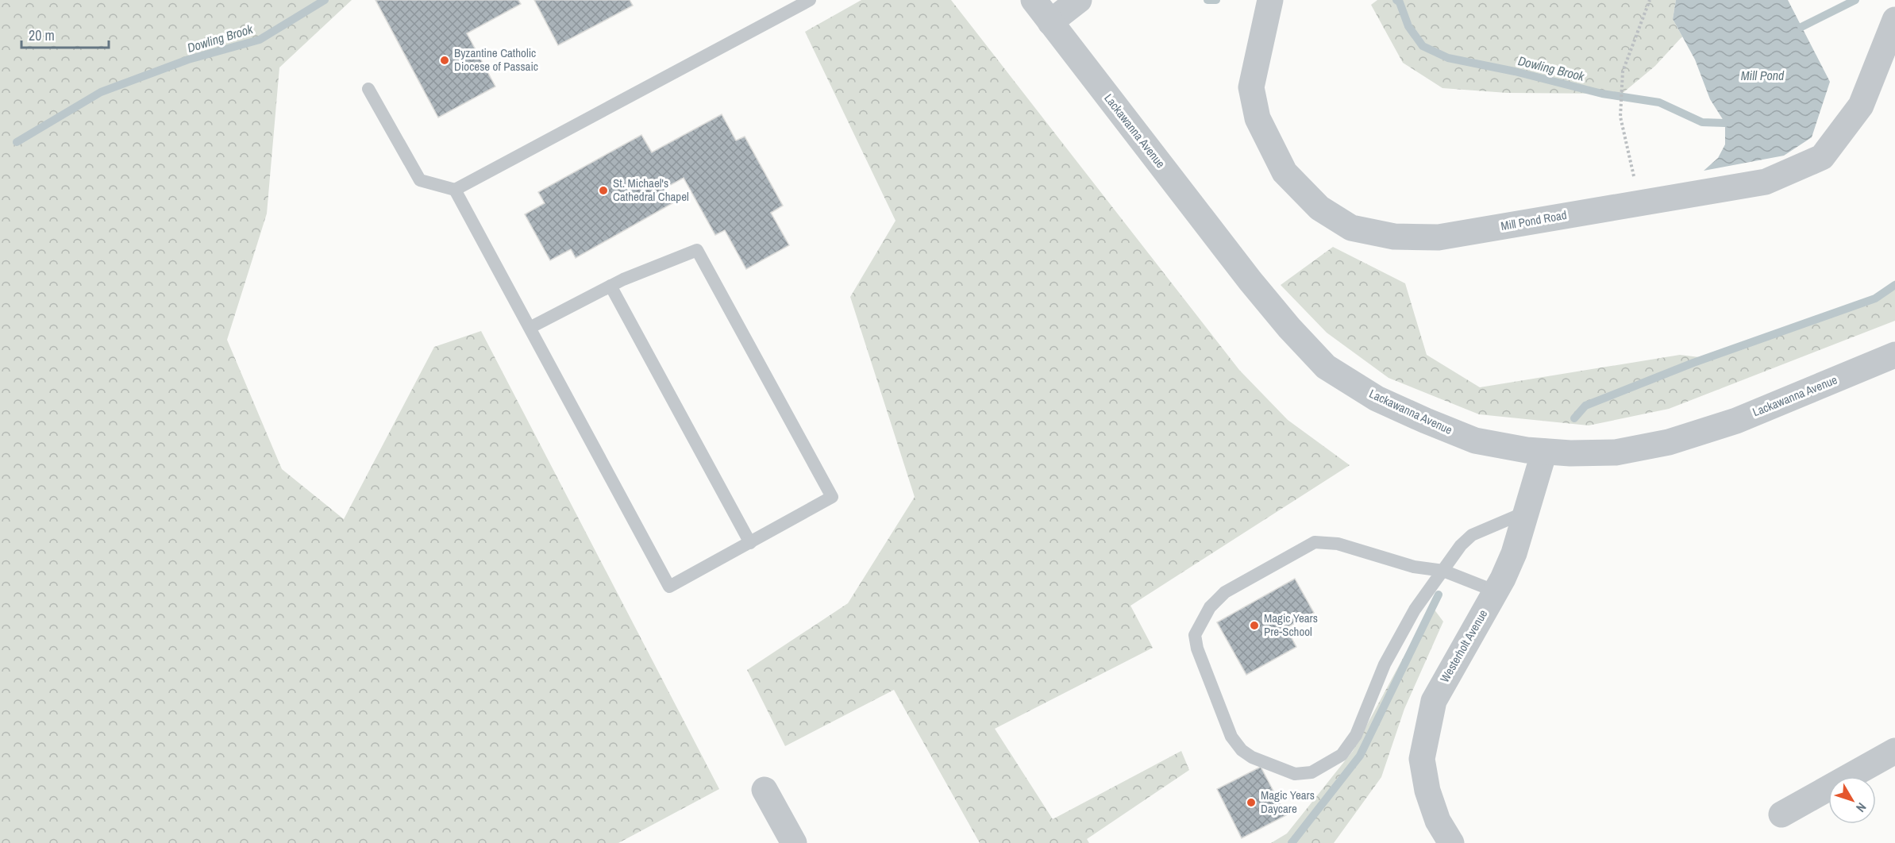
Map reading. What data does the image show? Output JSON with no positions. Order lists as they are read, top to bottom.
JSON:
{
  "streets": {
    "street": ["Lackawanna Avenue", "Mill Pond Road", "Westerholt Avenue"]
  },
  "crossings": [
    ["Lackawanna Avenue", "Westerholt Avenue"]
  ],
  "water": ["Dowling Brook", "Mill Pond"],
  "places": [
    "Byzantine Catholic Diocese of Passaic",
    "St. Michael's Cathedral Chapel",
    "Magic Years Pre-School",
    "Magic Years Daycare"
  ],
  "scale_bar": "20 m",
  "north": "bottom right"
}
